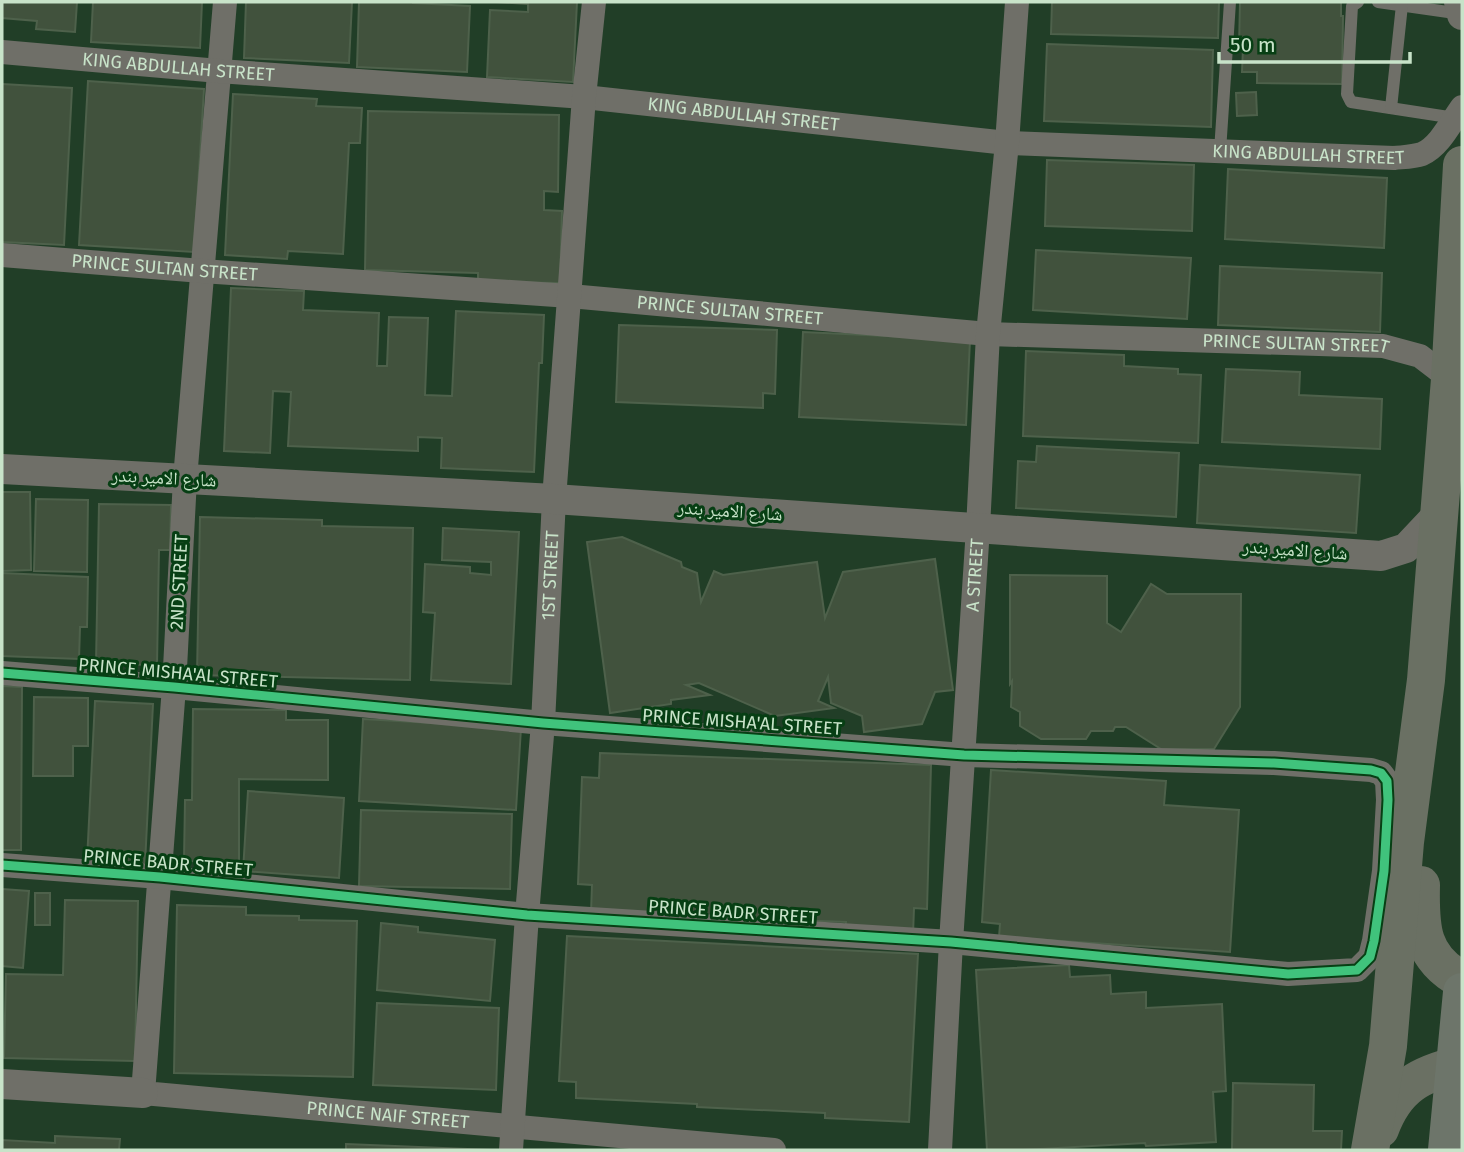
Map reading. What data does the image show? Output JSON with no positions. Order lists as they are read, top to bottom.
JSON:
{
  "streets": {
    "street": [
      "KING ABDULLAH STREET",
      "PRINCE SULTAN STREET",
      "شارع الامير بندر",
      "1ST STREET",
      "A STREET",
      "2ND STREET",
      "PRINCE MISHA'AL STREET",
      "PRINCE BADR STREET",
      "PRINCE NAIF STREET"
    ]
  },
  "crossings": [
    ["KING ABDULLAH STREET", "1ST STREET"],
    ["KING ABDULLAH STREET", "A STREET"],
    ["KING ABDULLAH STREET", "2ND STREET"],
    ["PRINCE SULTAN STREET", "1ST STREET"],
    ["PRINCE SULTAN STREET", "A STREET"],
    ["PRINCE SULTAN STREET", "2ND STREET"],
    ["شارع الامير بندر", "1ST STREET"],
    ["شارع الامير بندر", "A STREET"],
    ["شارع الامير بندر", "2ND STREET"],
    ["1ST STREET", "PRINCE MISHA'AL STREET"],
    ["1ST STREET", "PRINCE BADR STREET"],
    ["1ST STREET", "PRINCE NAIF STREET"],
    ["A STREET", "PRINCE MISHA'AL STREET"],
    ["A STREET", "PRINCE BADR STREET"],
    ["2ND STREET", "PRINCE MISHA'AL STREET"],
    ["2ND STREET", "PRINCE BADR STREET"],
    ["2ND STREET", "PRINCE NAIF STREET"],
    ["PRINCE MISHA'AL STREET", "PRINCE BADR STREET"]
  ],
  "scale_bar": "50 m"
}
